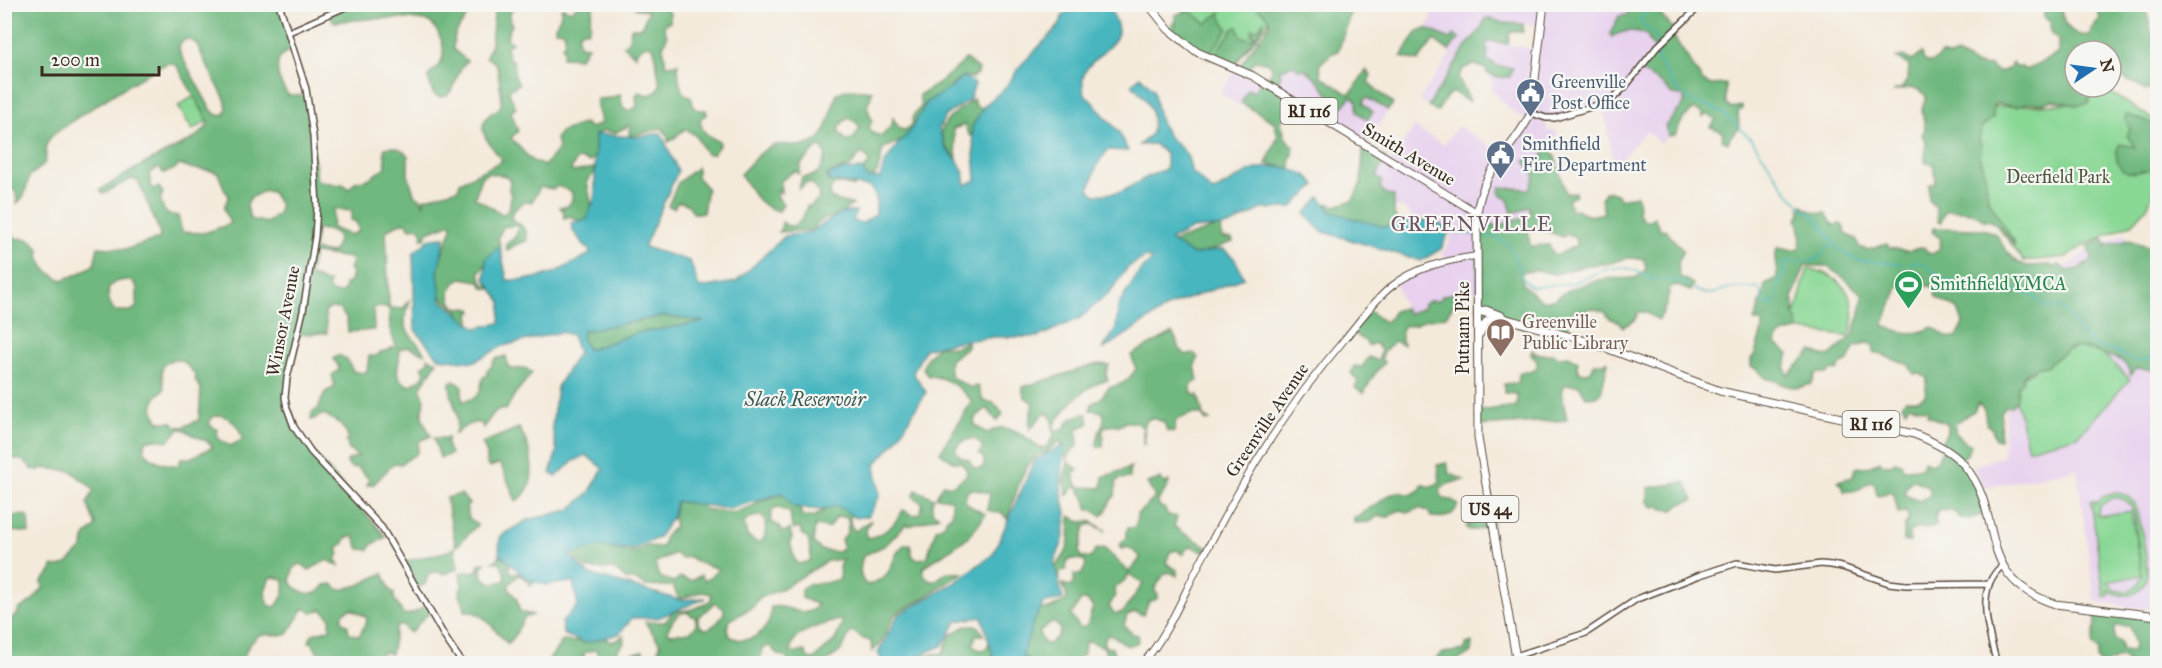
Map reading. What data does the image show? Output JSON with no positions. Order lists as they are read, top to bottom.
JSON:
{
  "streets": {
    "main road": [
      "RI 116",
      "Smith Avenue",
      "Putnam Pike",
      "Greenville Avenue",
      "US 44"
    ],
    "street": ["Winsor Avenue"]
  },
  "crossings": [
    ["RI 116", "Putnam Pike"],
    ["Smith Avenue", "Putnam Pike"],
    ["Putnam Pike", "Greenville Avenue"]
  ],
  "districts": ["GREENVILLE"],
  "water": ["Slack Reservoir"],
  "parks": ["Deerfield Park"],
  "places": {
    "public building": ["Greenville Post Office", "Smithfield Fire Department"],
    "sports": ["Smithfield YMCA"],
    "library": ["Greenville Public Library"]
  },
  "scale_bar": "200 m",
  "north": "right"
}
